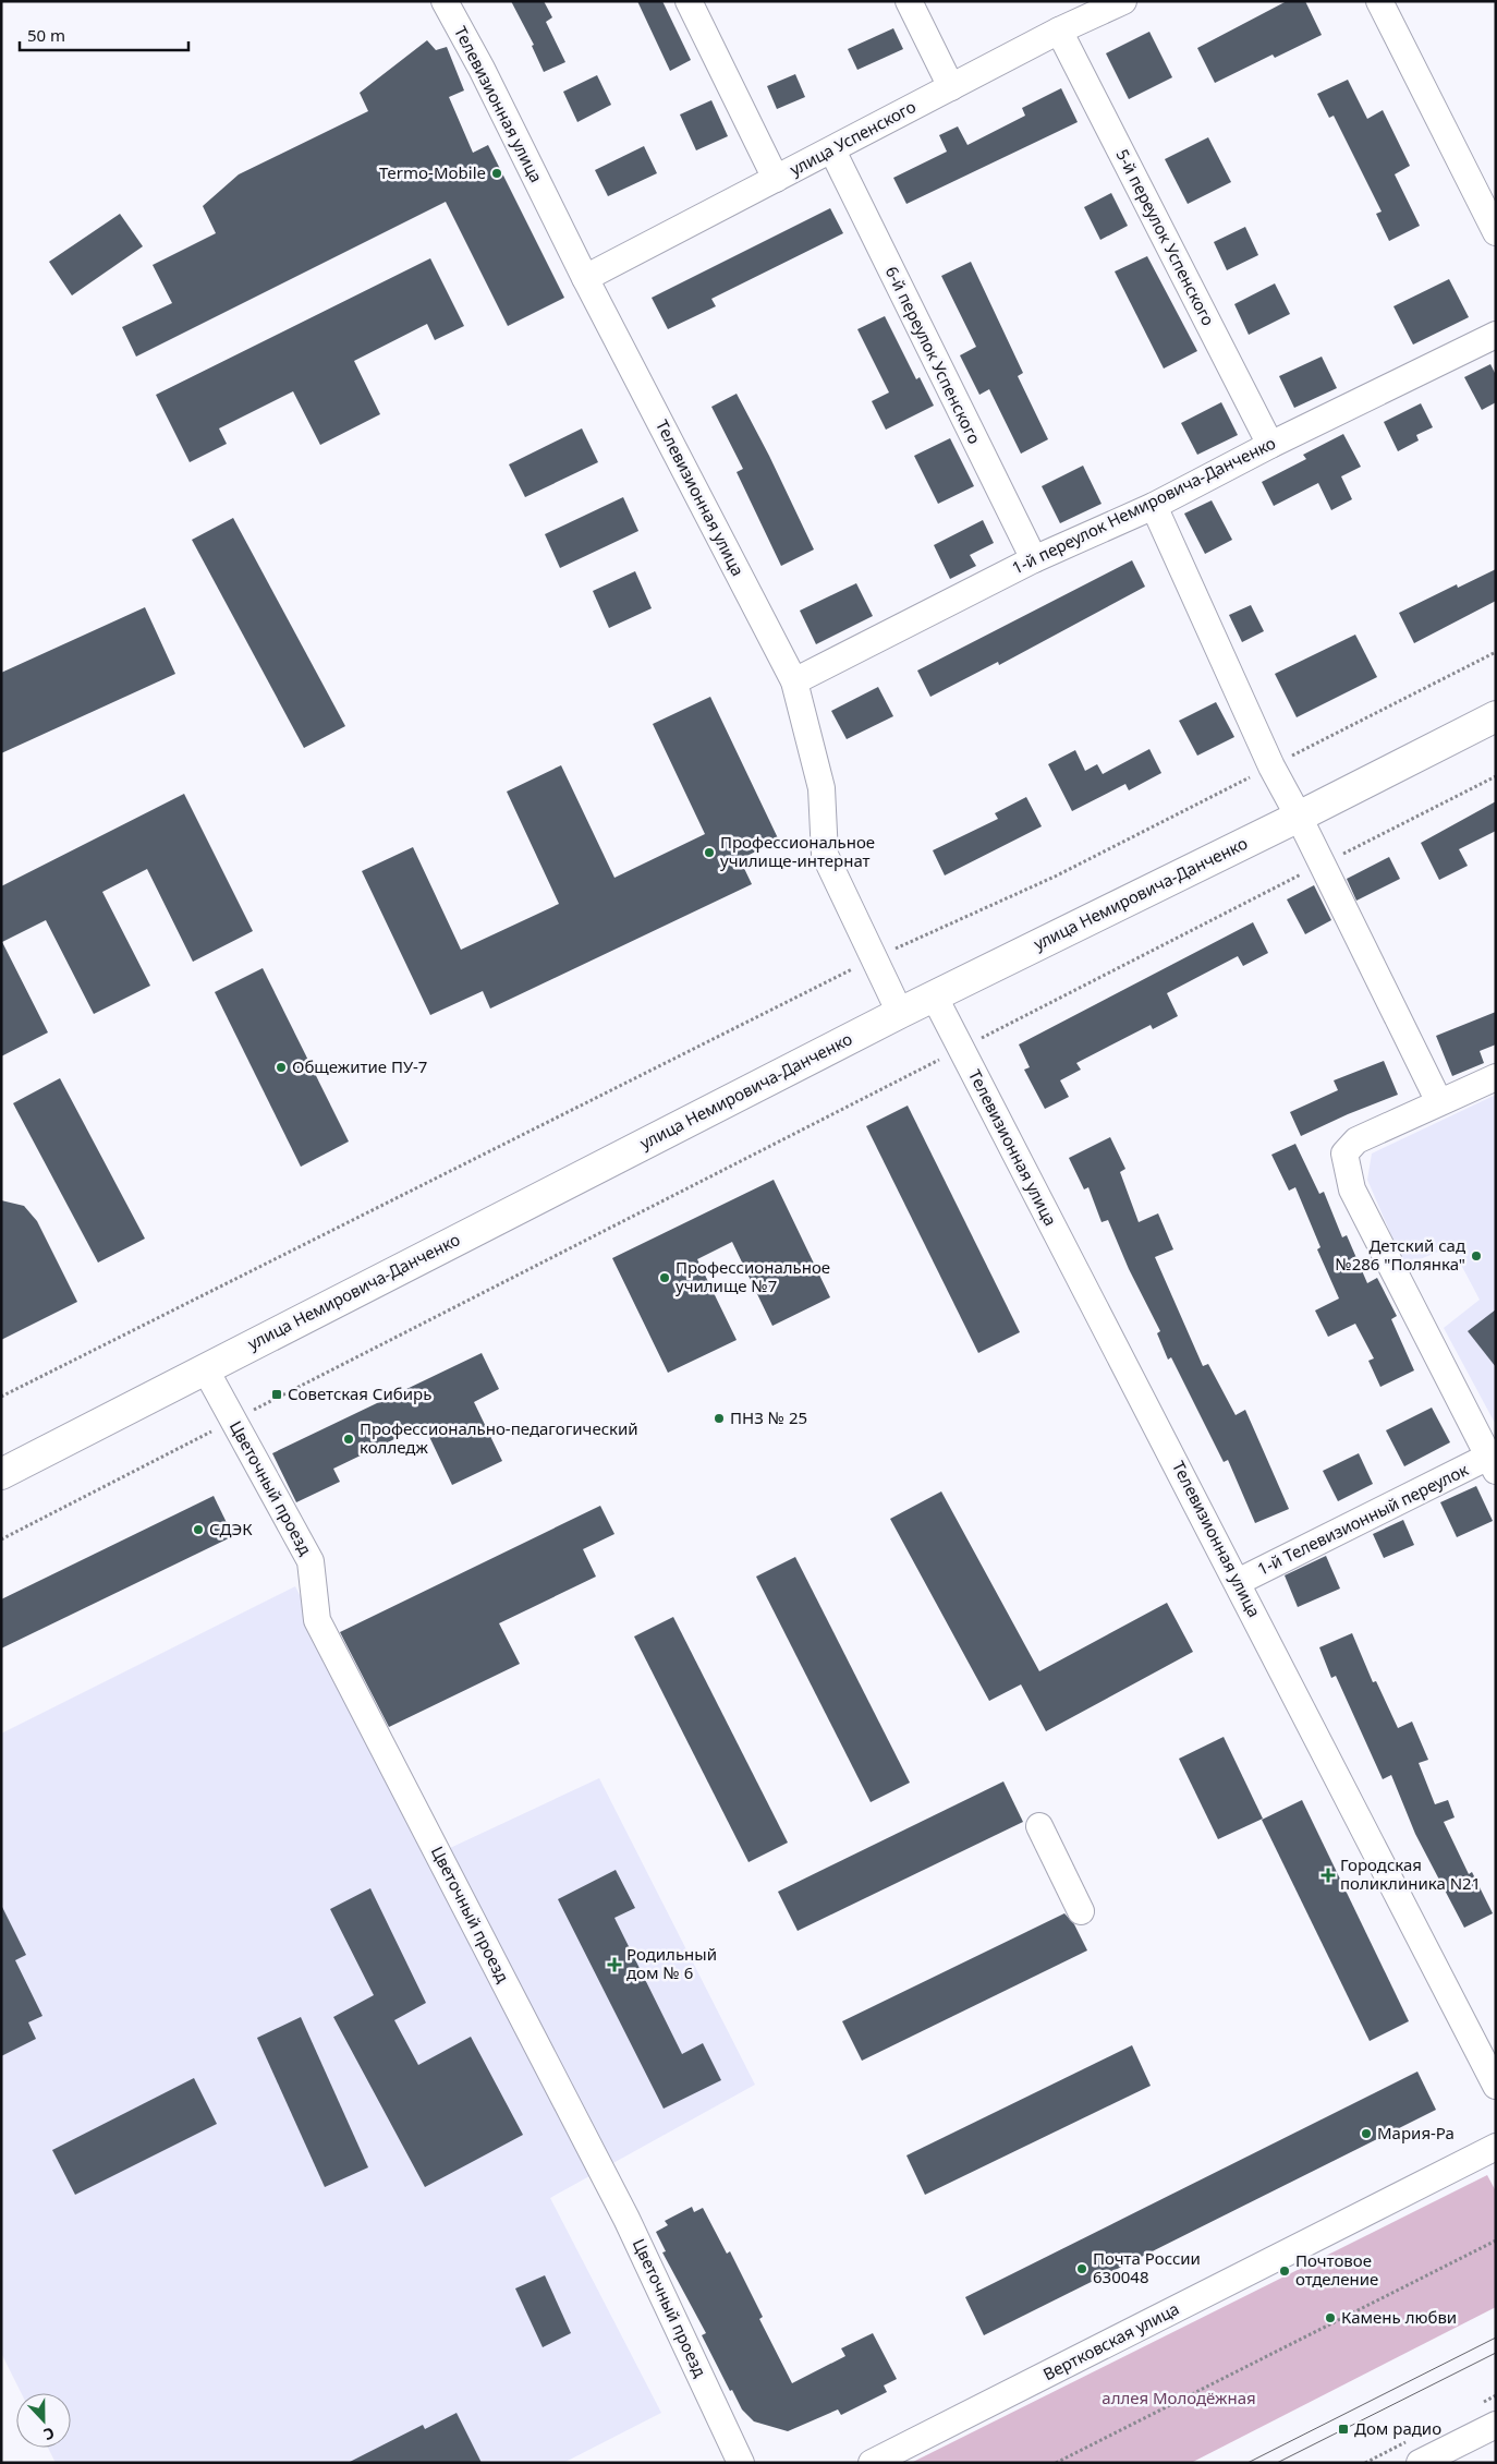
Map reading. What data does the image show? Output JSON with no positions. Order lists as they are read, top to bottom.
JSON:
{
  "streets": {
    "main road": ["улица Немировича-Данченко"],
    "street": [
      "Телевизионная улица",
      "улица Успенского",
      "5-й переулок Успенского",
      "6-й переулок Успенского",
      "1-й переулок Немировича-Данченко",
      "Цветочный проезд",
      "1-й Телевизионный переулок",
      "Вертковская улица"
    ]
  },
  "crossings": [
    ["Телевизионная улица", "улица Успенского"],
    ["Телевизионная улица", "1-й переулок Немировича-Данченко"],
    ["Телевизионная улица", "улица Немировича-Данченко"],
    ["Телевизионная улица", "1-й Телевизионный переулок"],
    ["улица Успенского", "5-й переулок Успенского"],
    ["улица Успенского", "6-й переулок Успенского"],
    ["5-й переулок Успенского", "1-й переулок Немировича-Данченко"],
    ["6-й переулок Успенского", "1-й переулок Немировича-Данченко"],
    ["улица Немировича-Данченко", "Цветочный проезд"]
  ],
  "parks": ["аллея Молодёжная"],
  "places": {
    "other": [
      "Termo-Mobile",
      "Профессиональное училище-интернат",
      "Общежитие ПУ-7",
      "Детский сад №286 \"Полянка\"",
      "Профессиональное училище №7",
      "ПНЗ № 25",
      "Профессионально-педагогический колледж",
      "СДЭК",
      "Мария-Ра",
      "Почта России 630048",
      "Почтовое отделение",
      "Камень любви"
    ],
    "transit": ["Советская Сибирь", "Дом радио"],
    "health": ["Городская поликлиника N21", "Родильный дом № 6"]
  },
  "scale_bar": "50 m",
  "north": "bottom"
}
